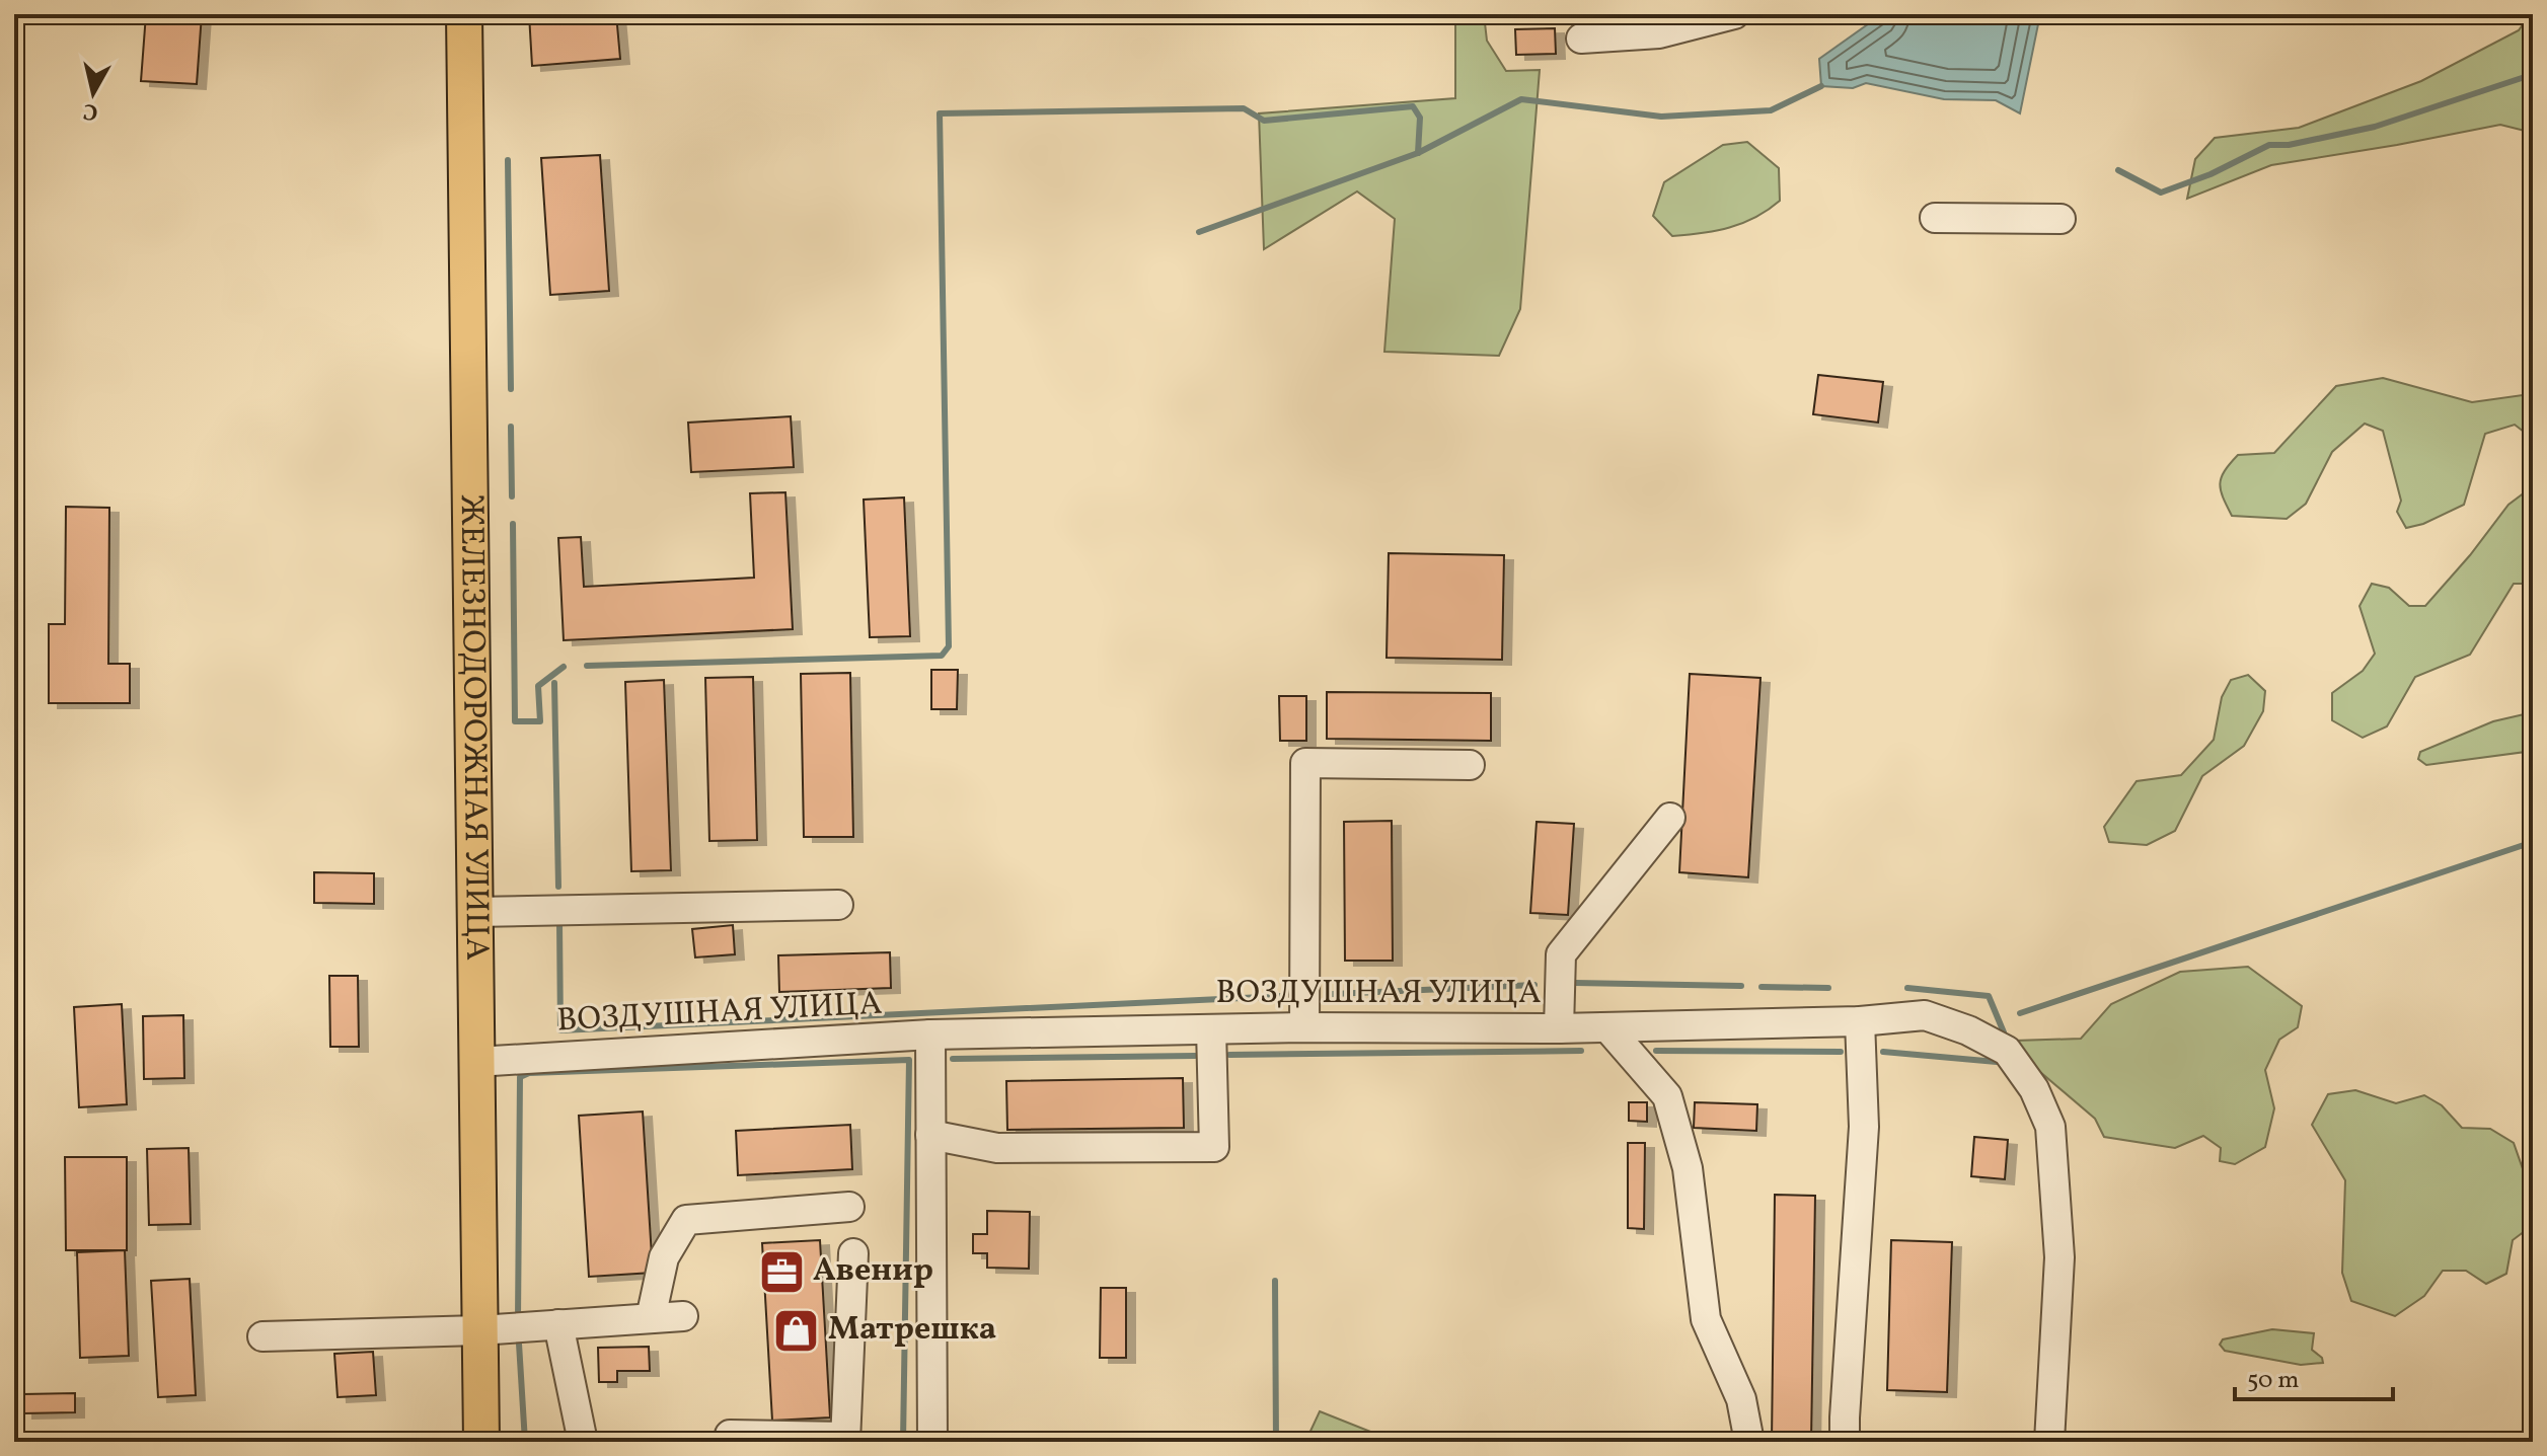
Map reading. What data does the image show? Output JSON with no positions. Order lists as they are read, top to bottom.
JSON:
{
  "streets": {
    "main road": ["ЖЕЛЕЗНОДОРОЖНАЯ УЛИЦА"],
    "street": ["ВОЗДУШНАЯ УЛИЦА"]
  },
  "crossings": [
    ["ЖЕЛЕЗНОДОРОЖНАЯ УЛИЦА", "ВОЗДУШНАЯ УЛИЦА"]
  ],
  "places": {
    "office": ["Авенир"],
    "shop": ["Матрешка"]
  },
  "scale_bar": "50 m",
  "north": "bottom"
}
